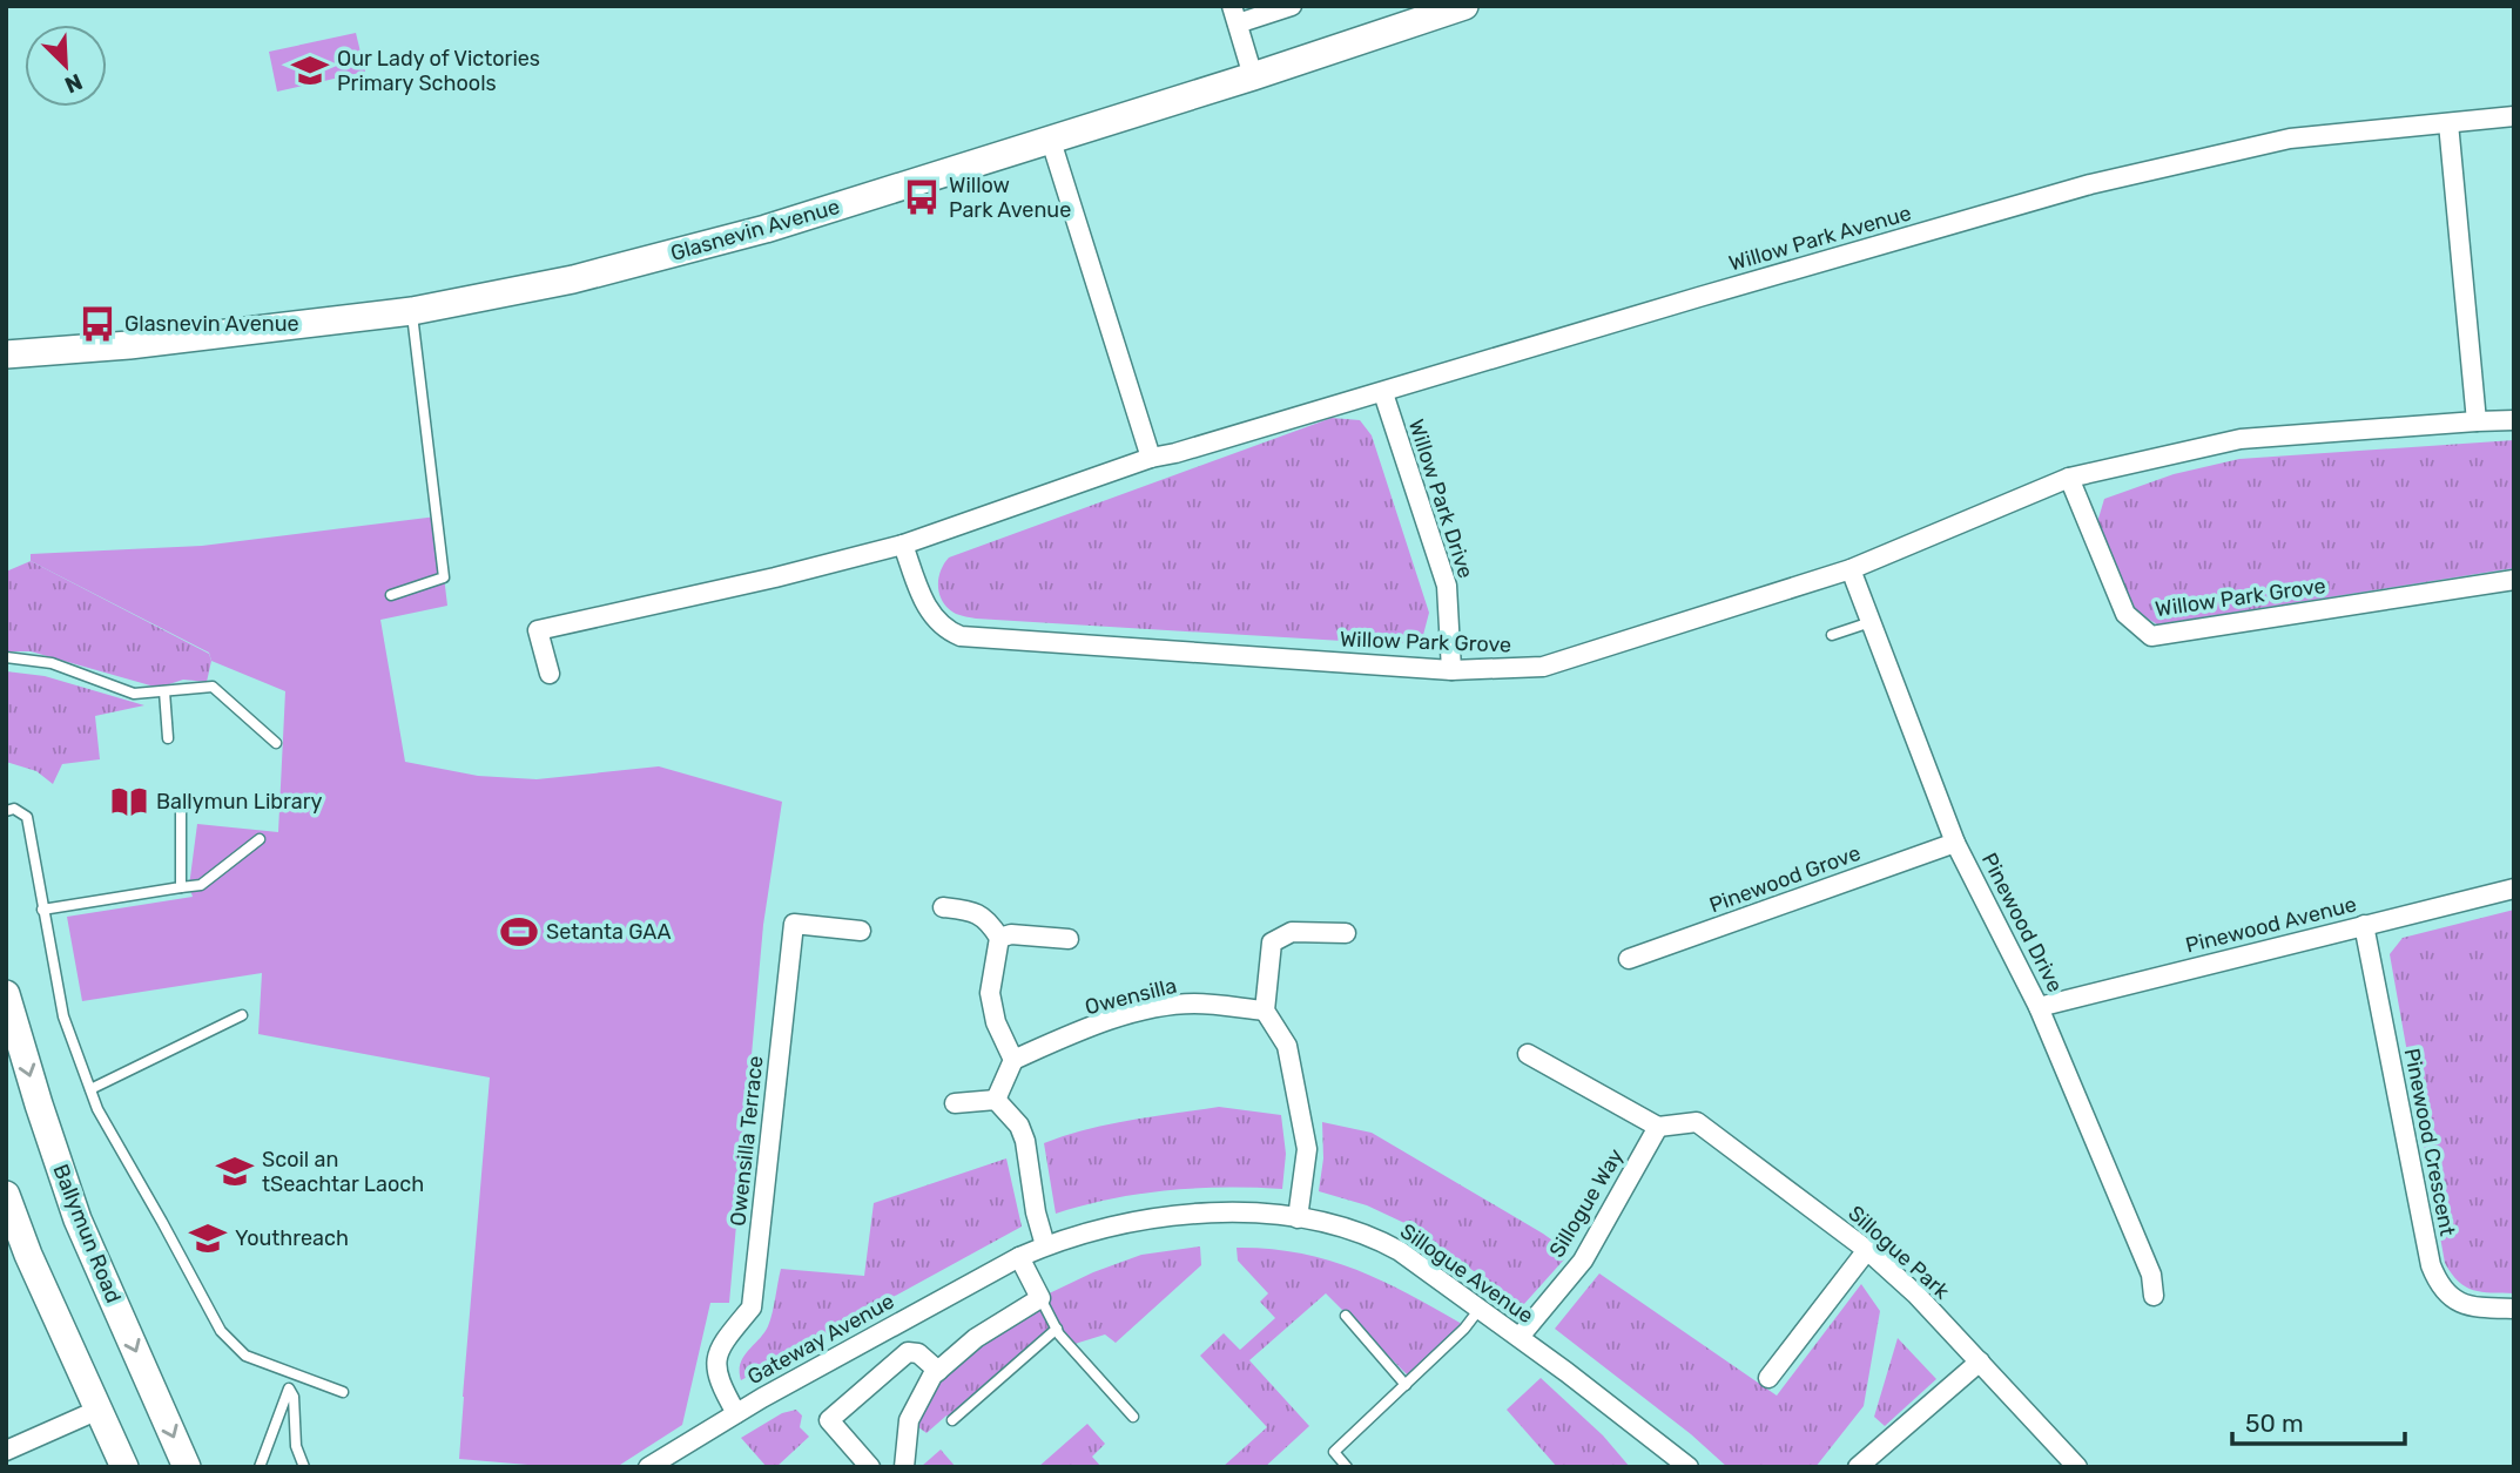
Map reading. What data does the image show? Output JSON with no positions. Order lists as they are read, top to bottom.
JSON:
{
  "streets": {
    "main road": ["Glasnevin Avenue", "Ballymun Road"],
    "street": [
      "Willow Park Avenue",
      "Willow Park Drive",
      "Willow Park Grove",
      "Pinewood Grove",
      "Pinewood Drive",
      "Pinewood Avenue",
      "Owensilla",
      "Owensilla Terrace",
      "Pinewood Crescent",
      "Sillogue Way",
      "Sillogue Park",
      "Sillogue Avenue",
      "Gateway Avenue"
    ]
  },
  "crossings": [
    ["Willow Park Avenue", "Willow Park Drive"],
    ["Willow Park Avenue", "Willow Park Grove"],
    ["Willow Park Drive", "Willow Park Grove"],
    ["Willow Park Grove", "Pinewood Drive"],
    ["Pinewood Grove", "Pinewood Drive"],
    ["Pinewood Drive", "Pinewood Avenue"],
    ["Pinewood Avenue", "Pinewood Crescent"],
    ["Owensilla Terrace", "Gateway Avenue"],
    ["Sillogue Way", "Sillogue Park"],
    ["Sillogue Way", "Sillogue Avenue"],
    ["Sillogue Avenue", "Gateway Avenue"]
  ],
  "places": {
    "school or university": ["Our Lady of Victories Primary Schools", "Scoil an tSeachtar Laoch", "Youthreach"],
    "bus stop": ["Willow Park Avenue", "Glasnevin Avenue"],
    "library": ["Ballymun Library"],
    "sports": ["Setanta GAA"]
  },
  "scale_bar": "50 m",
  "north": "bottom right"
}
